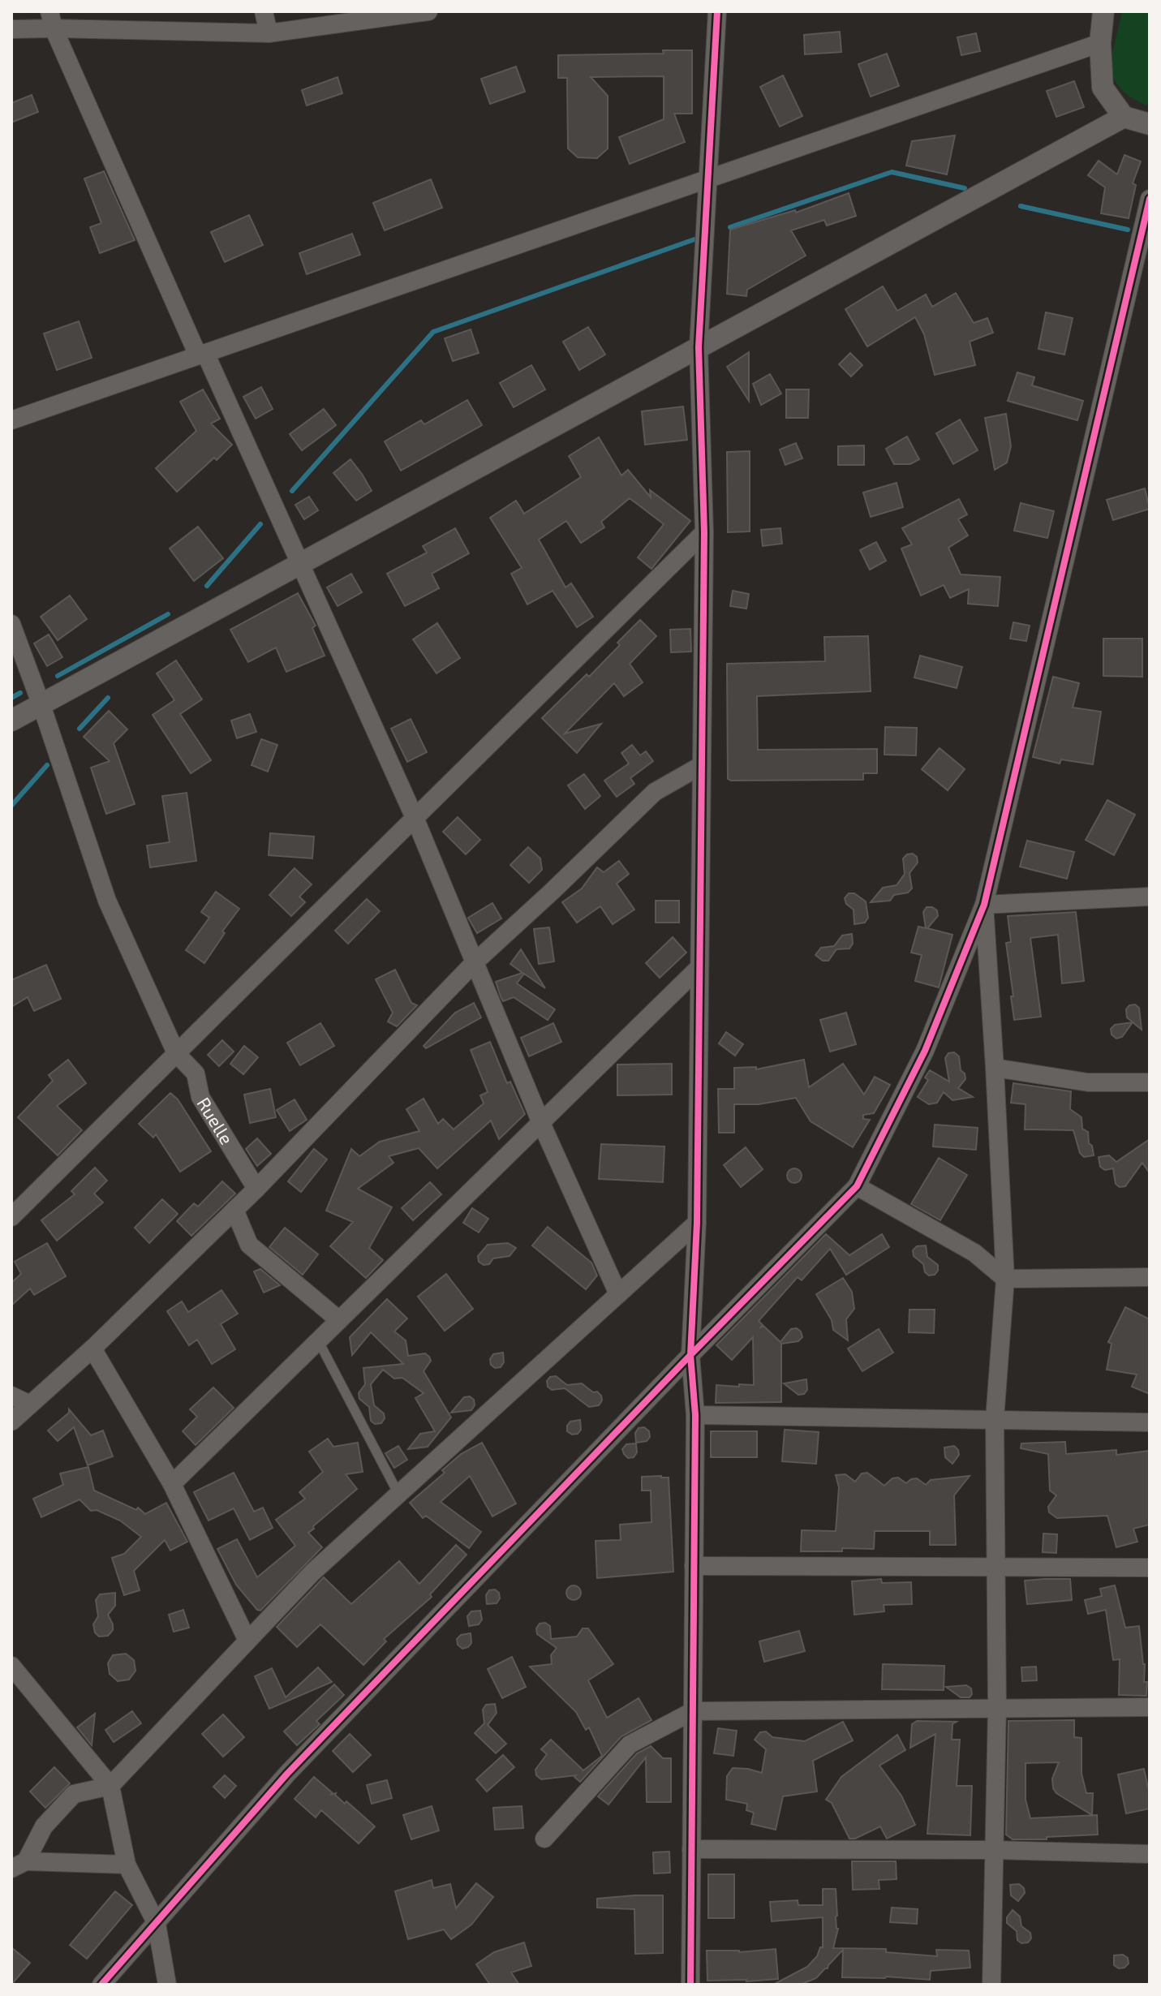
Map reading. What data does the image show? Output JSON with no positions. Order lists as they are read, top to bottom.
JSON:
{
  "streets": {
    "street": ["Ruelle"]
  }
}
